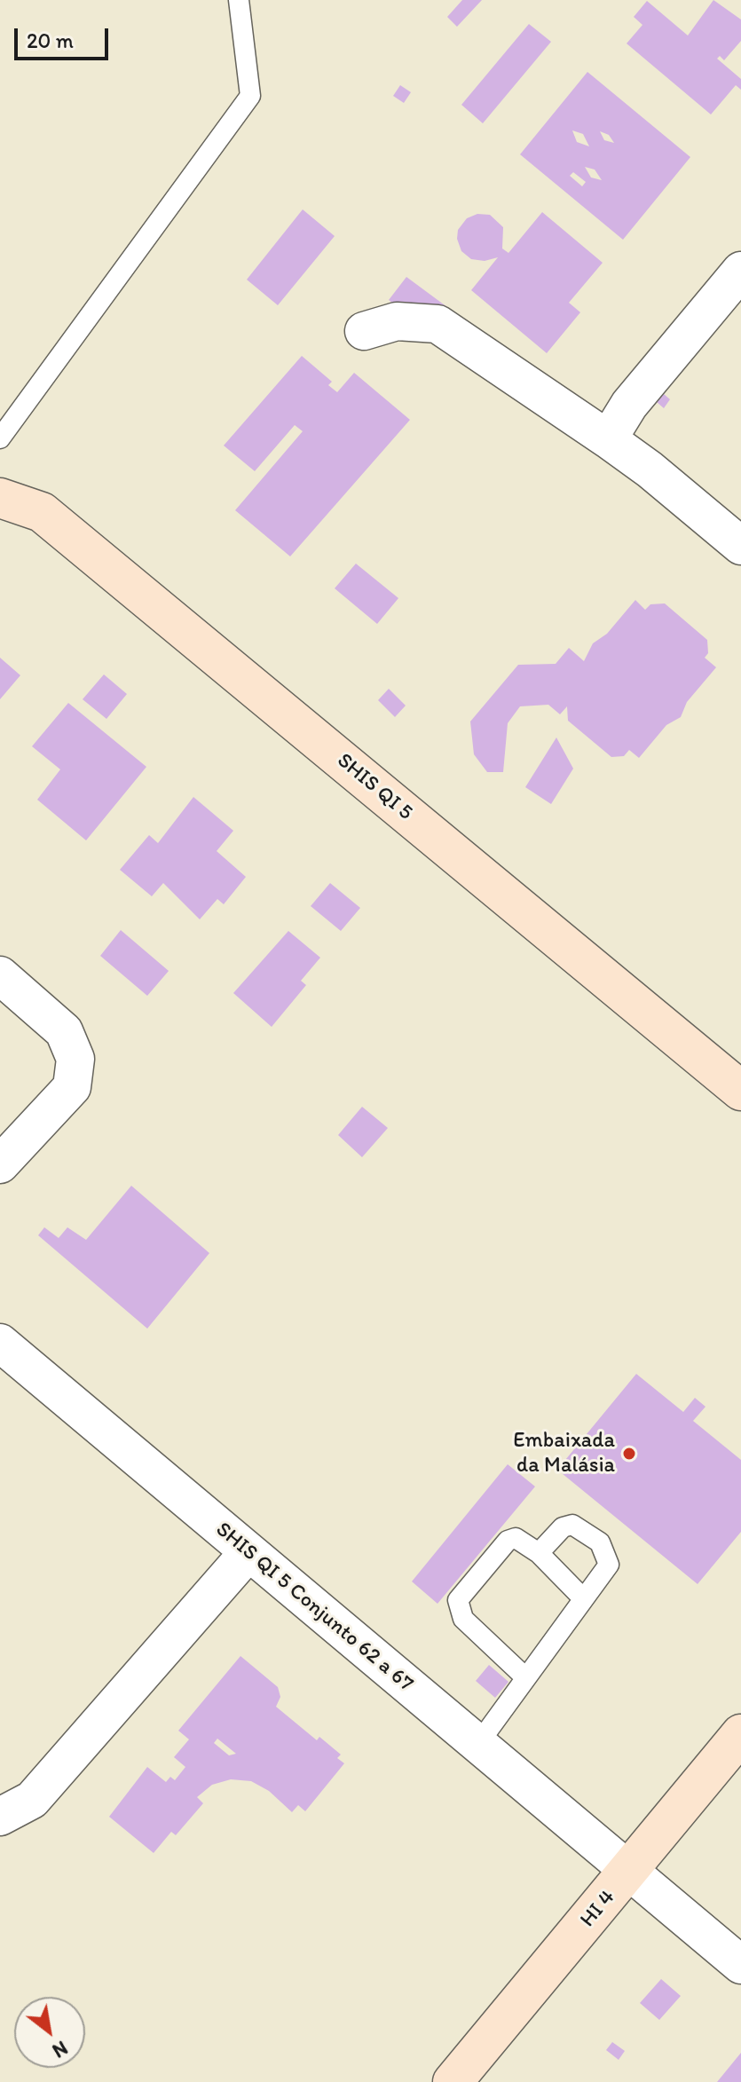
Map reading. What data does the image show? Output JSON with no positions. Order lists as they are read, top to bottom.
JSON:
{
  "streets": {
    "street": ["SHIS QI 5", "SHIS QI 5 Conjunto 62 a 67", "HI 4"]
  },
  "crossings": [
    ["SHIS QI 5 Conjunto 62 a 67", "HI 4"]
  ],
  "places": ["Embaixada da Malásia"],
  "scale_bar": "20 m",
  "north": "bottom right"
}
